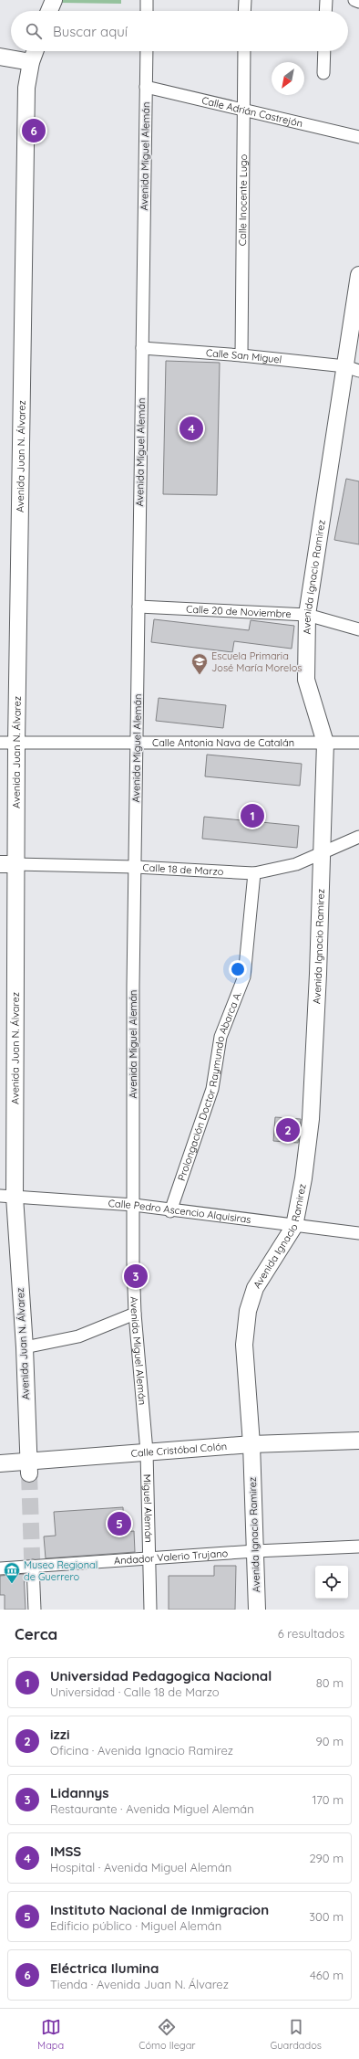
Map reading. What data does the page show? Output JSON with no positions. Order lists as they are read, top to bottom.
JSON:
{
  "streets": {
    "main road": ["Avenida Juan N. Álvarez", "Avenida Ignacio Ramirez", "Calle Cristóbal Colón"],
    "street": [
      "Calle Adrián Castrejón",
      "Avenida Miguel Alemán",
      "Calle Inocente Lugo",
      "Calle San Miguel",
      "Calle 20 de Noviembre",
      "Calle Antonia Nava de Catalán",
      "Calle 18 de Marzo",
      "Prolongación Doctor Raymundo Abarca A.",
      "Calle Pedro Ascencio Alquisiras",
      "Miguel Alemán",
      "Andador Valerio Trujano"
    ]
  },
  "crossings": [
    ["Calle Adrián Castrejón", "Avenida Miguel Alemán"],
    ["Calle Adrián Castrejón", "Calle Inocente Lugo"],
    ["Avenida Miguel Alemán", "Calle San Miguel"],
    ["Avenida Miguel Alemán", "Calle 20 de Noviembre"],
    ["Avenida Miguel Alemán", "Calle Antonia Nava de Catalán"],
    ["Avenida Miguel Alemán", "Calle 18 de Marzo"],
    ["Avenida Miguel Alemán", "Calle Pedro Ascencio Alquisiras"],
    ["Avenida Miguel Alemán", "Calle Cristóbal Colón"],
    ["Avenida Miguel Alemán", "Miguel Alemán"],
    ["Calle Inocente Lugo", "Calle San Miguel"],
    ["Calle San Miguel", "Avenida Ignacio Ramirez"],
    ["Avenida Juan N. Álvarez", "Calle Antonia Nava de Catalán"],
    ["Avenida Juan N. Álvarez", "Calle 18 de Marzo"],
    ["Avenida Juan N. Álvarez", "Calle Pedro Ascencio Alquisiras"],
    ["Avenida Juan N. Álvarez", "Calle Cristóbal Colón"],
    ["Avenida Ignacio Ramirez", "Calle 20 de Noviembre"],
    ["Avenida Ignacio Ramirez", "Calle Antonia Nava de Catalán"],
    ["Avenida Ignacio Ramirez", "Calle 18 de Marzo"],
    ["Avenida Ignacio Ramirez", "Calle Pedro Ascencio Alquisiras"],
    ["Avenida Ignacio Ramirez", "Calle Cristóbal Colón"],
    ["Avenida Ignacio Ramirez", "Andador Valerio Trujano"],
    ["Calle 18 de Marzo", "Prolongación Doctor Raymundo Abarca A."],
    ["Prolongación Doctor Raymundo Abarca A.", "Calle Pedro Ascencio Alquisiras"],
    ["Calle Cristóbal Colón", "Miguel Alemán"],
    ["Miguel Alemán", "Andador Valerio Trujano"]
  ],
  "places": {
    "school or university": ["Escuela Primaria José María Morelos"],
    "museum": ["Museo Regional de Guerrero"]
  },
  "north": "bottom left",
  "page": {
    "search": "Buscar aquí",
    "pins": [
      "6",
      "4",
      "1",
      "2",
      "3",
      "5"
    ],
    "heading": ["Cerca", "6 resultados"],
    "list": [
      {
        "mark": "1",
        "name": "Universidad Pedagogica Nacional",
        "note": "Universidad · Calle 18 de Marzo",
        "value": "80 m"
      },
      {
        "mark": "2",
        "name": "izzi",
        "note": "Oficina · Avenida Ignacio Ramirez",
        "value": "90 m"
      },
      {
        "mark": "3",
        "name": "Lidannys",
        "note": "Restaurante · Avenida Miguel Alemán",
        "value": "170 m"
      },
      {
        "mark": "4",
        "name": "IMSS",
        "note": "Hospital · Avenida Miguel Alemán",
        "value": "290 m"
      },
      {
        "mark": "5",
        "name": "Instituto Nacional de Inmigracion",
        "note": "Edificio público · Miguel Alemán",
        "value": "300 m"
      },
      {
        "mark": "6",
        "name": "Eléctrica Ilumina",
        "note": "Tienda · Avenida Juan N. Álvarez",
        "value": "460 m"
      }
    ],
    "nav": ["Mapa", "Cómo llegar", "Guardados"]
  }
}
